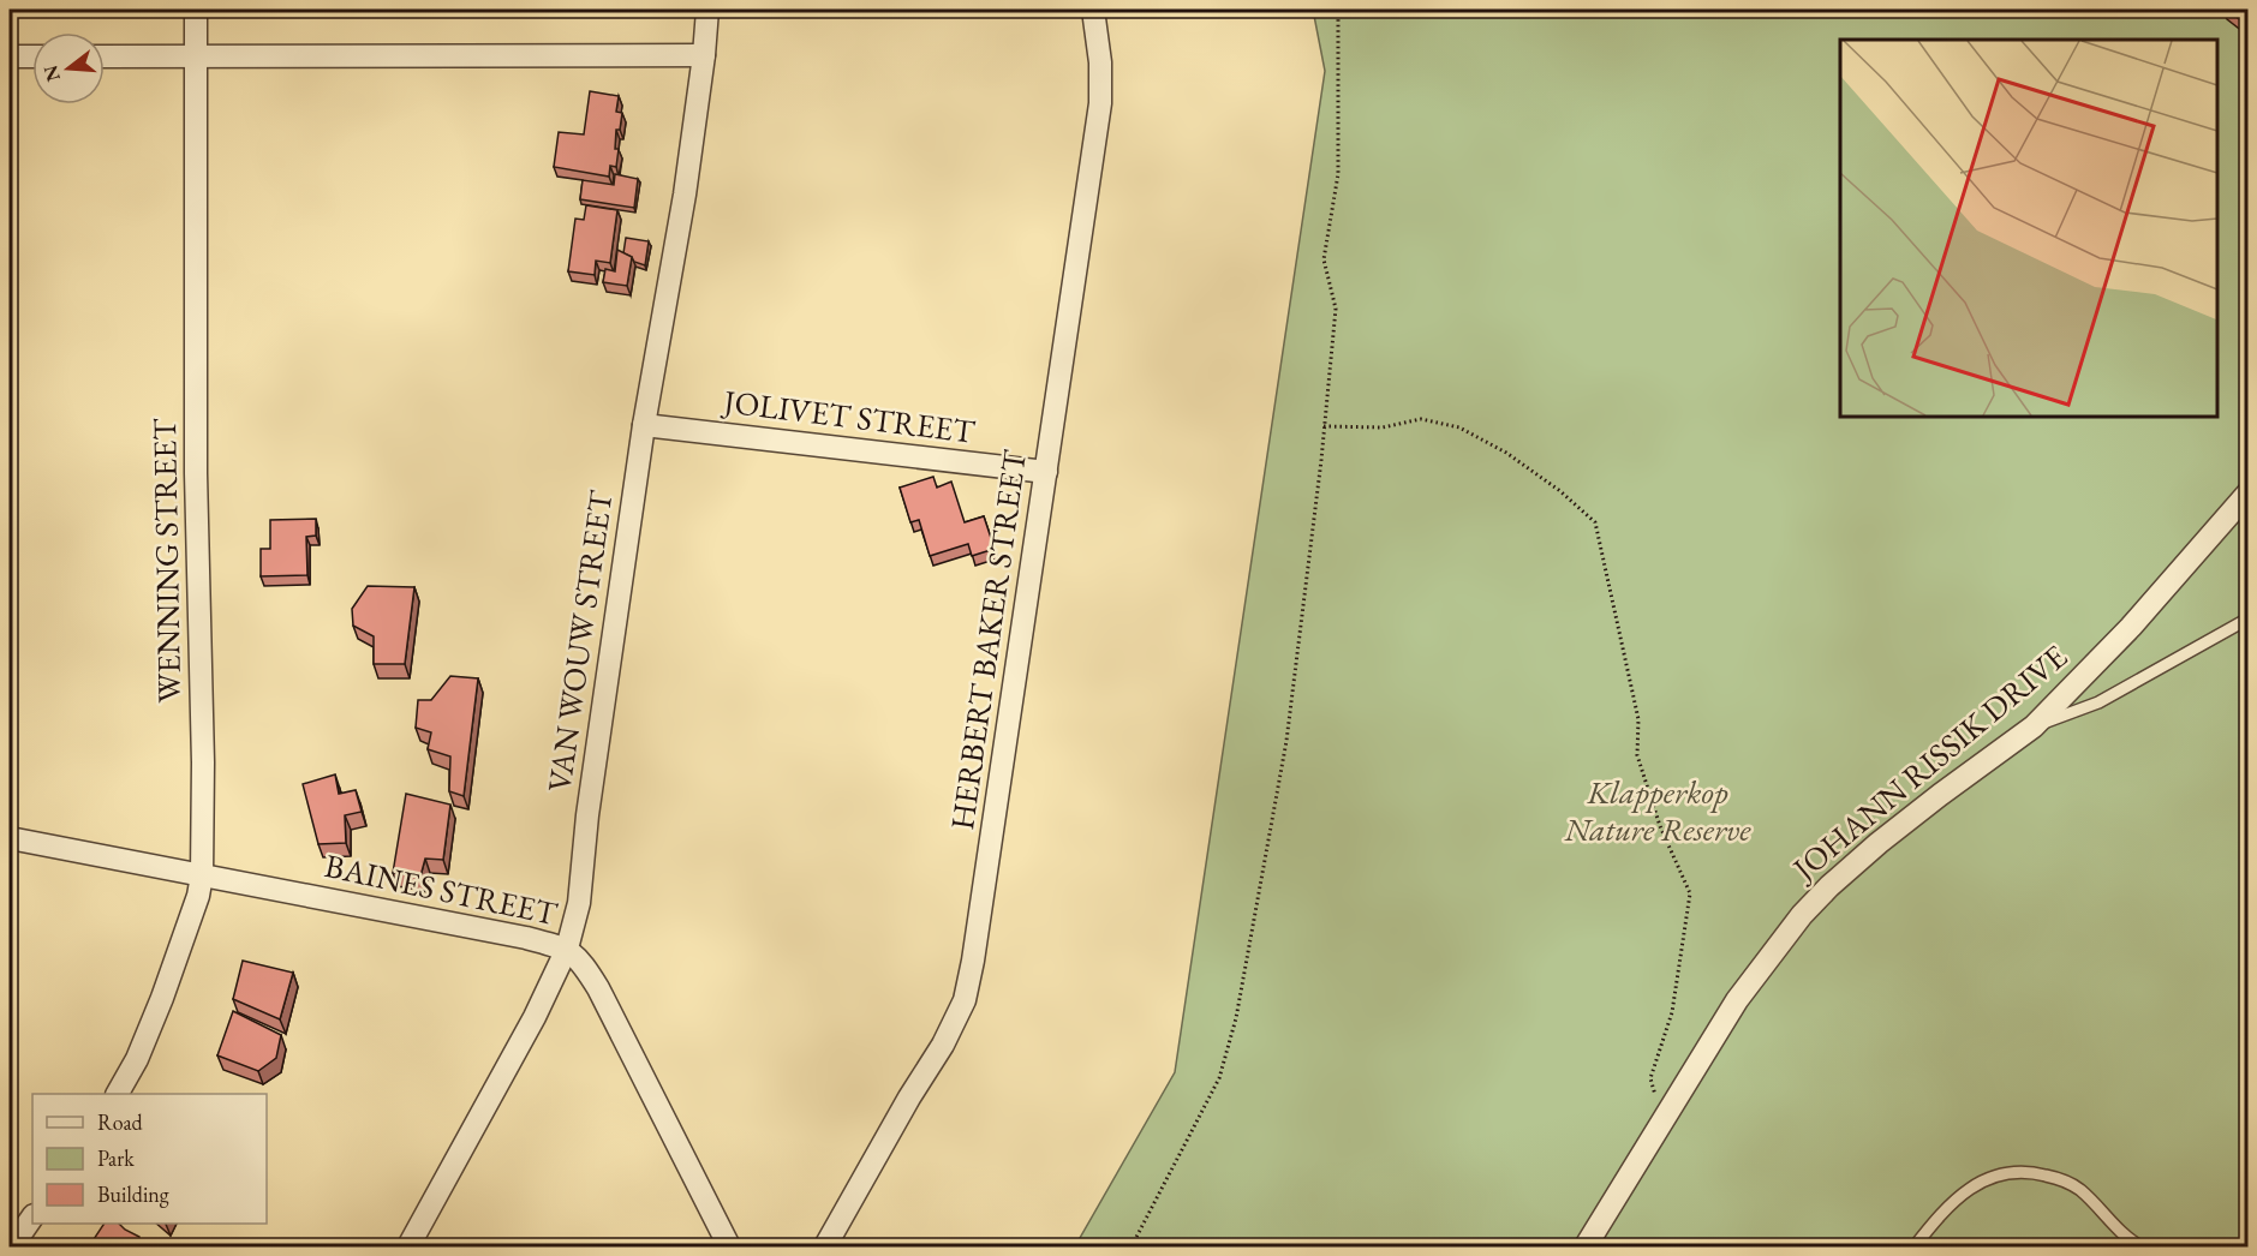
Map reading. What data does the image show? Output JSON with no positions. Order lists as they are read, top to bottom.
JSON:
{
  "streets": {
    "street": [
      "JOLIVET STREET",
      "WENNING STREET",
      "HERBERT BAKER STREET",
      "VAN WOUW STREET",
      "JOHANN RISSIK DRIVE",
      "BAINES STREET"
    ]
  },
  "crossings": [
    ["JOLIVET STREET", "HERBERT BAKER STREET"],
    ["JOLIVET STREET", "VAN WOUW STREET"],
    ["WENNING STREET", "BAINES STREET"],
    ["VAN WOUW STREET", "BAINES STREET"]
  ],
  "parks": ["Klapperkop Nature Reserve"],
  "legend": ["Road", "Park", "Building"],
  "north": "left"
}
